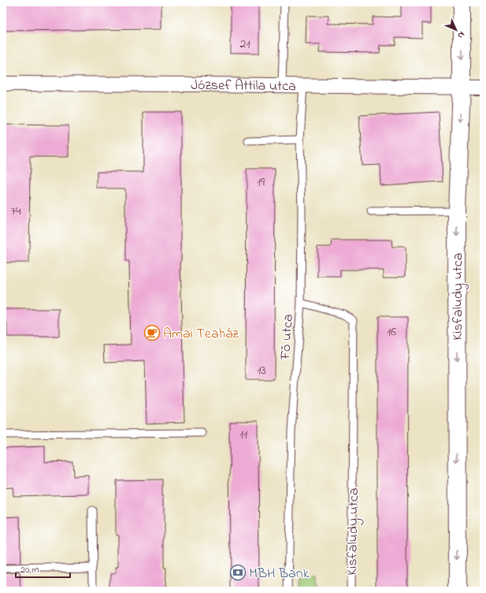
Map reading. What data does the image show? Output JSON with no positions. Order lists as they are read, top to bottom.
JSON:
{
  "streets": {
    "street": ["József Attila utca", "Kisfaludy utca"],
    "lane": ["Fő utca"]
  },
  "crossings": [
    ["József Attila utca", "Kisfaludy utca"],
    ["József Attila utca", "Fő utca"],
    ["Kisfaludy utca", "Fő utca"]
  ],
  "one_way": ["Kisfaludy utca"],
  "places": {
    "cafe": ["Amai Teaház"],
    "bank": ["MBH Bank"]
  },
  "house_numbers": [
    "21",
    "19",
    "74",
    "16",
    "13",
    "11"
  ],
  "scale_bar": "20 m",
  "north": "bottom right"
}
